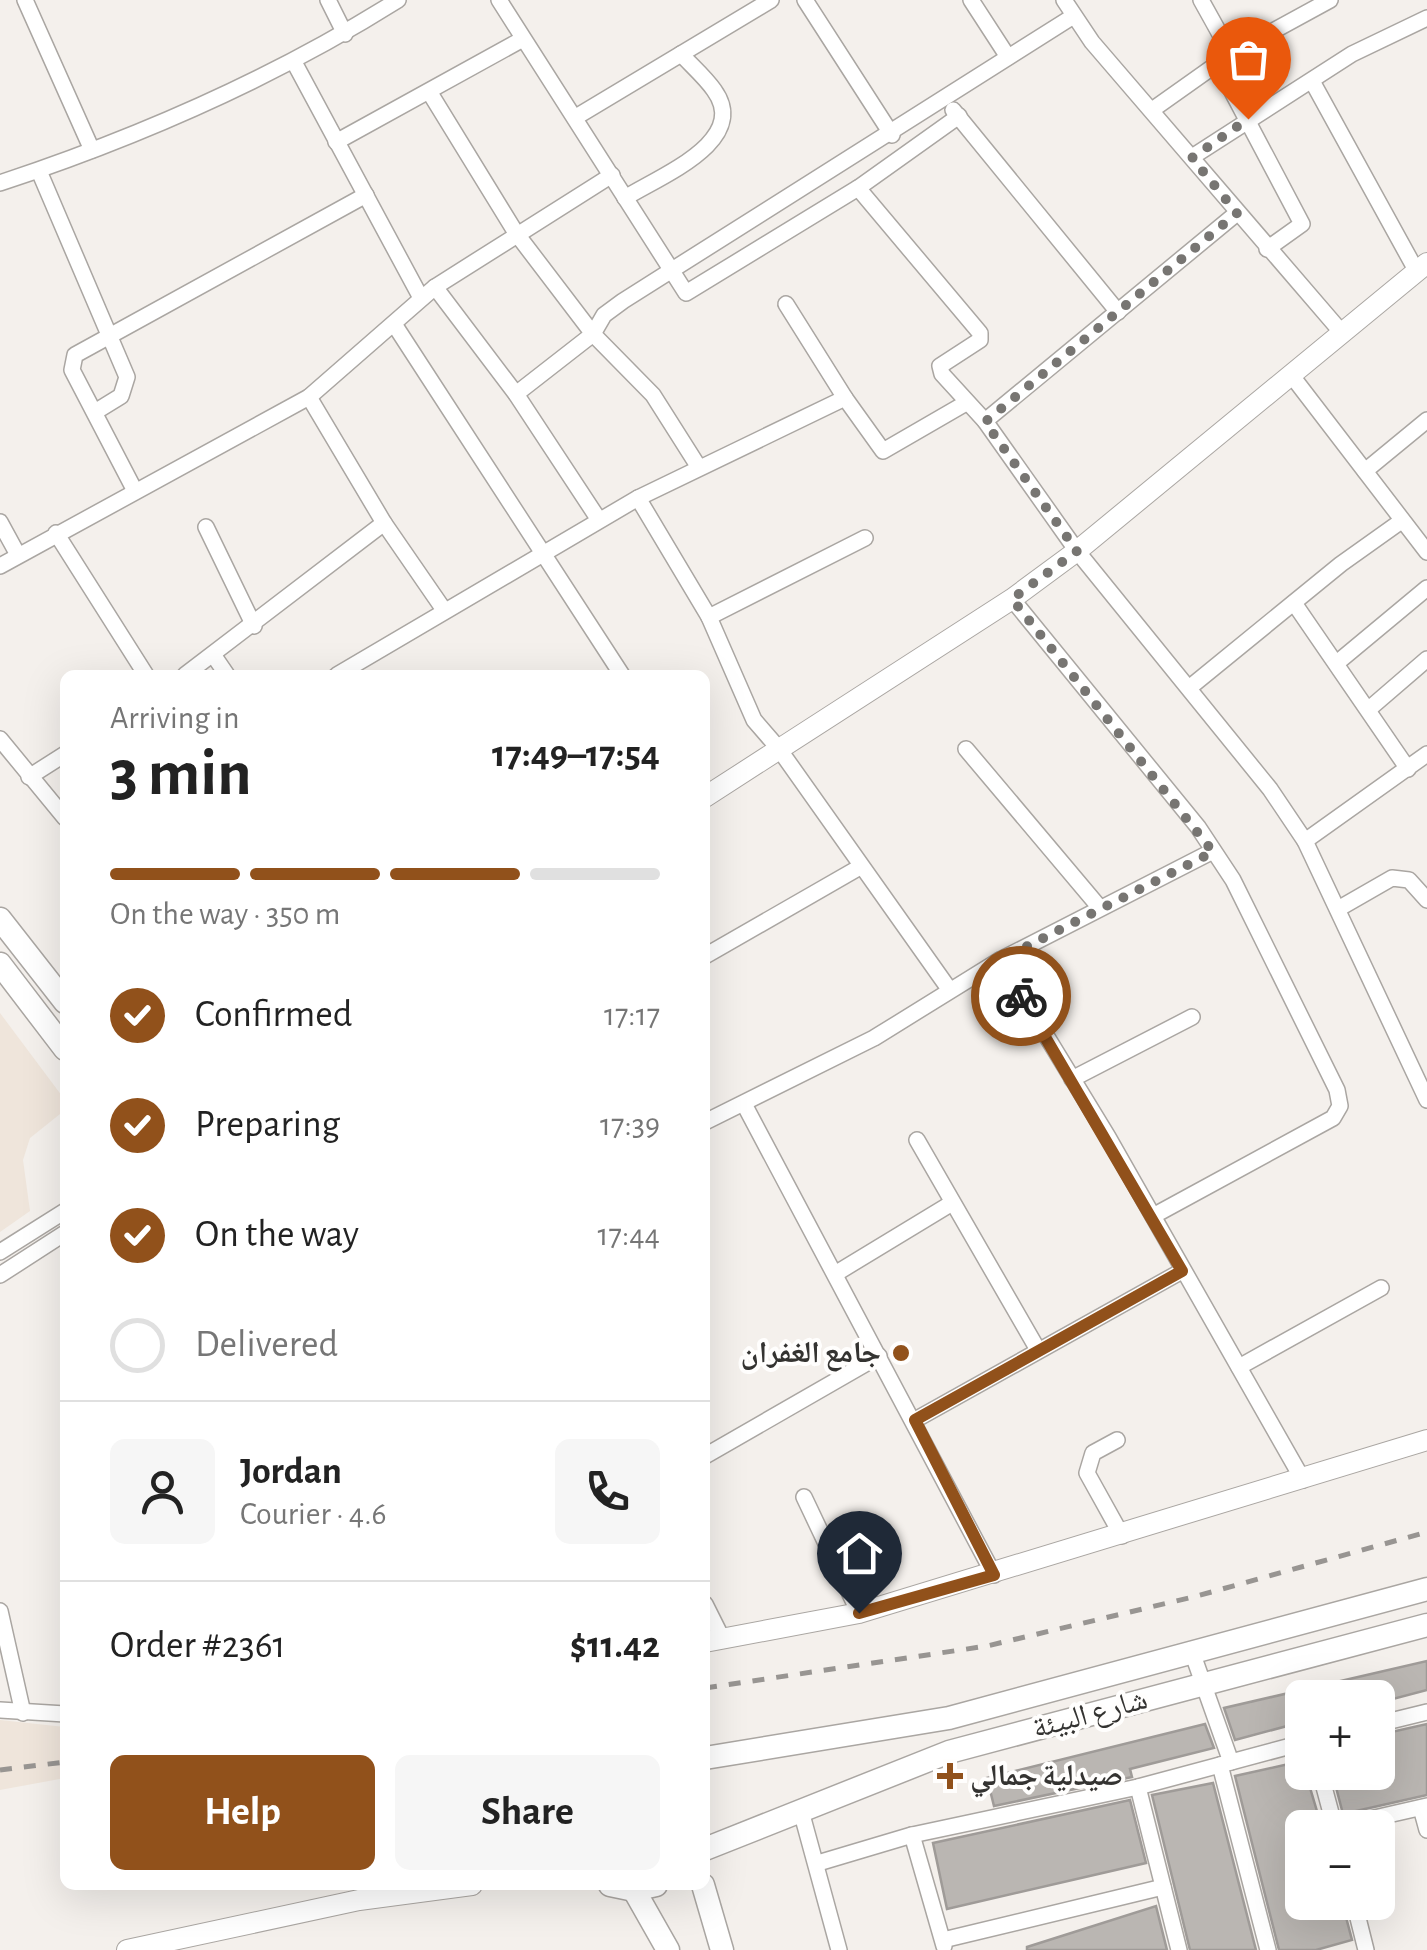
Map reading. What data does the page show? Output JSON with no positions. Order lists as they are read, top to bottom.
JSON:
{
  "streets": {
    "main road": ["شارع البيئة"]
  },
  "places": {
    "other": ["جامع الغفران"],
    "health": ["صيدلية جمالي"]
  },
  "page": {
    "heading": ["3 min", "Arriving in", "17:49–17:54"],
    "panel": [
      "Jordan",
      "Courier · 4.6",
      "Order #2361",
      "$11.42"
    ],
    "bar": "On the way · 350 m",
    "list": [
      ["Confirmed", "17:17"],
      ["Preparing", "17:39"],
      ["On the way", "17:44"],
      "Delivered"
    ],
    "map_buttons": ["+", "−"],
    "buttons": ["Help", "Share"]
  }
}
